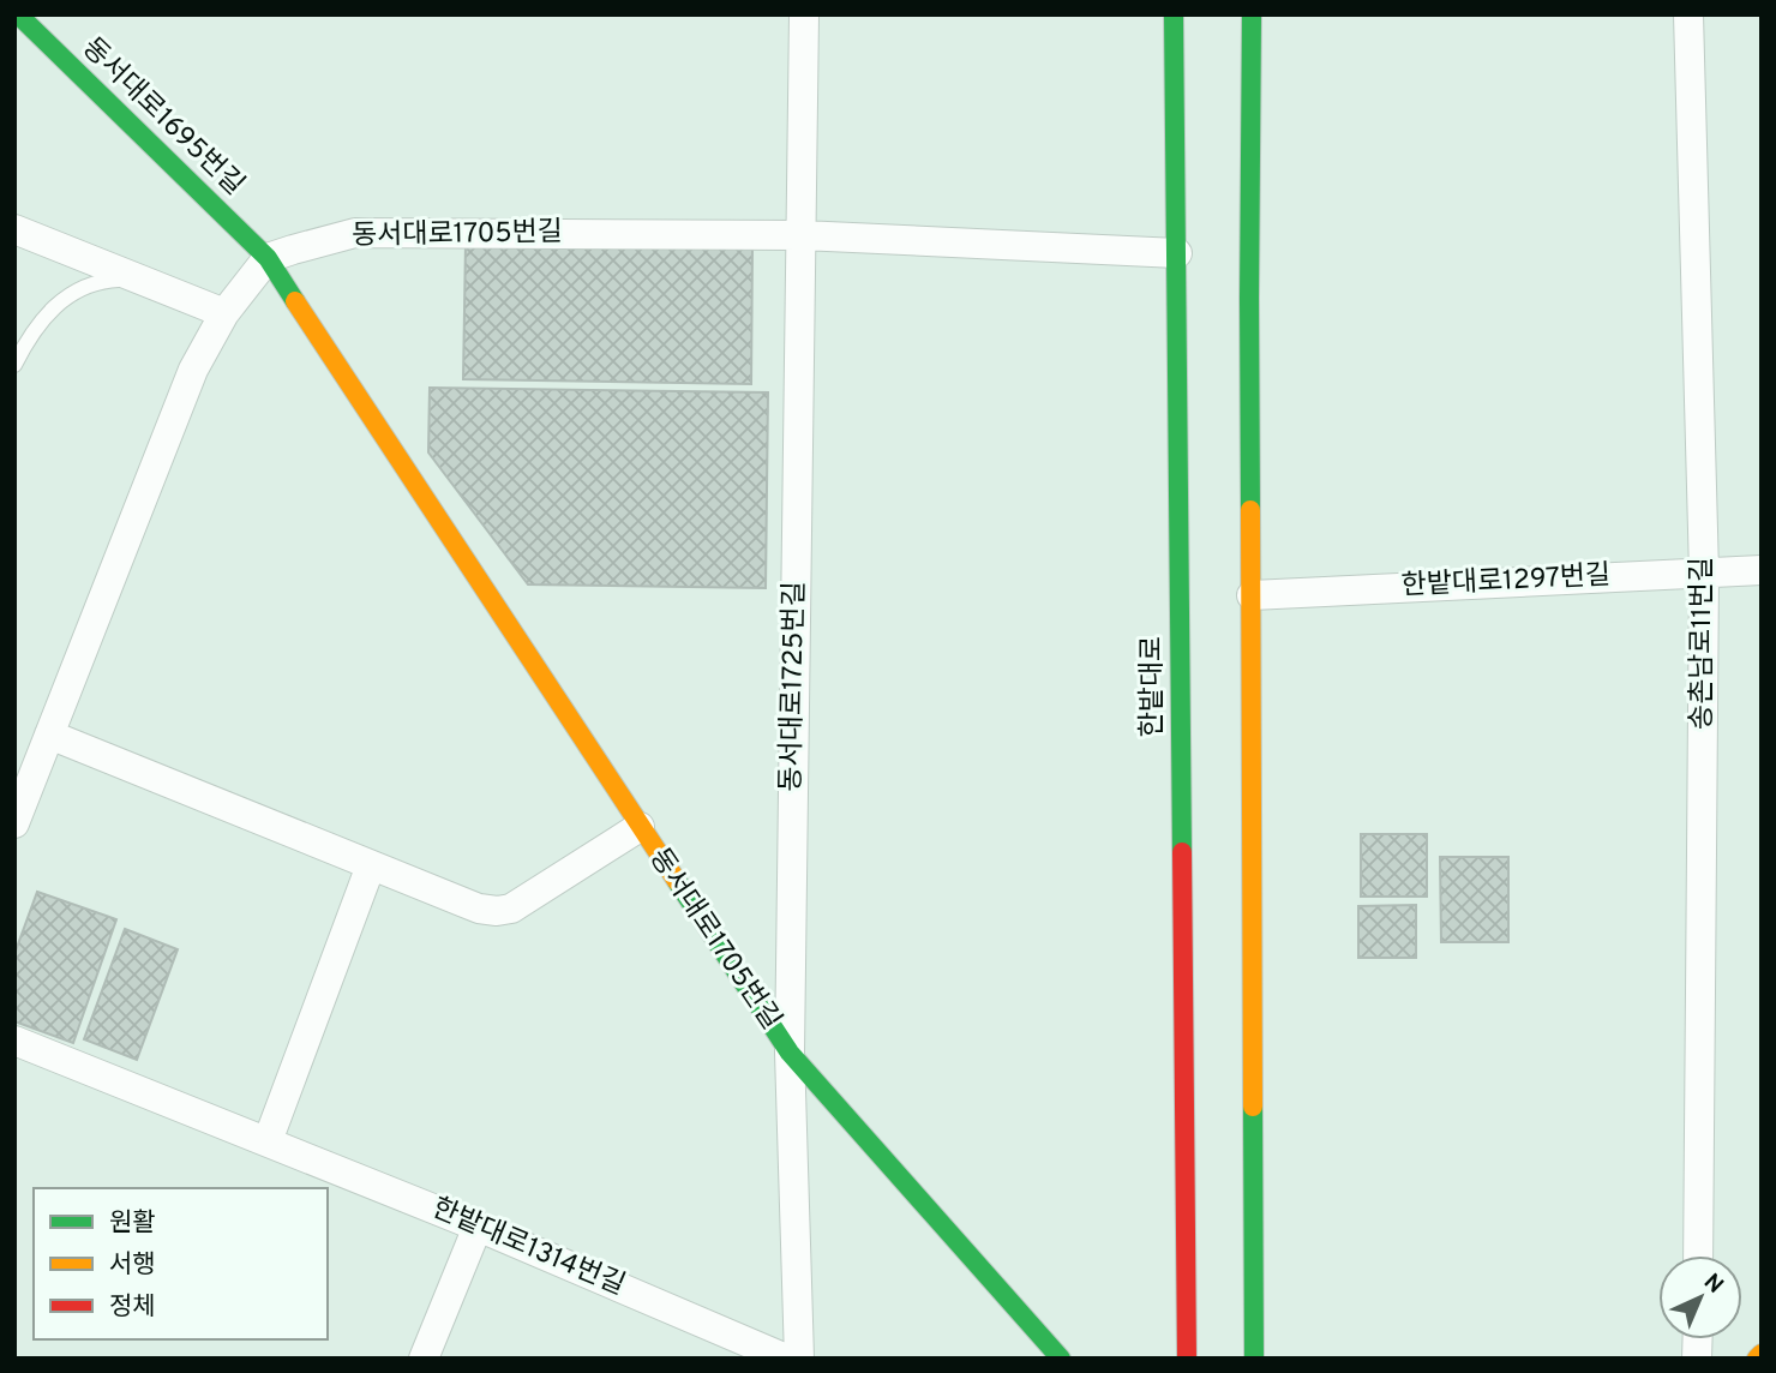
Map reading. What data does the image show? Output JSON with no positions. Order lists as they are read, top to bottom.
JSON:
{
  "streets": {
    "main road": ["동서대로1695번길", "동서대로1705번길", "한밭대로"],
    "street": [
      "한밭대로1297번길",
      "송촌남로11번길",
      "동서대로1725번길",
      "한밭대로1314번길"
    ]
  },
  "crossings": [
    ["동서대로1695번길", "동서대로1705번길"],
    ["동서대로1705번길", "동서대로1725번길"],
    ["동서대로1705번길", "한밭대로"],
    ["한밭대로1297번길", "송촌남로11번길"]
  ],
  "legend": ["원활", "서행", "정체"],
  "north": "top right"
}
